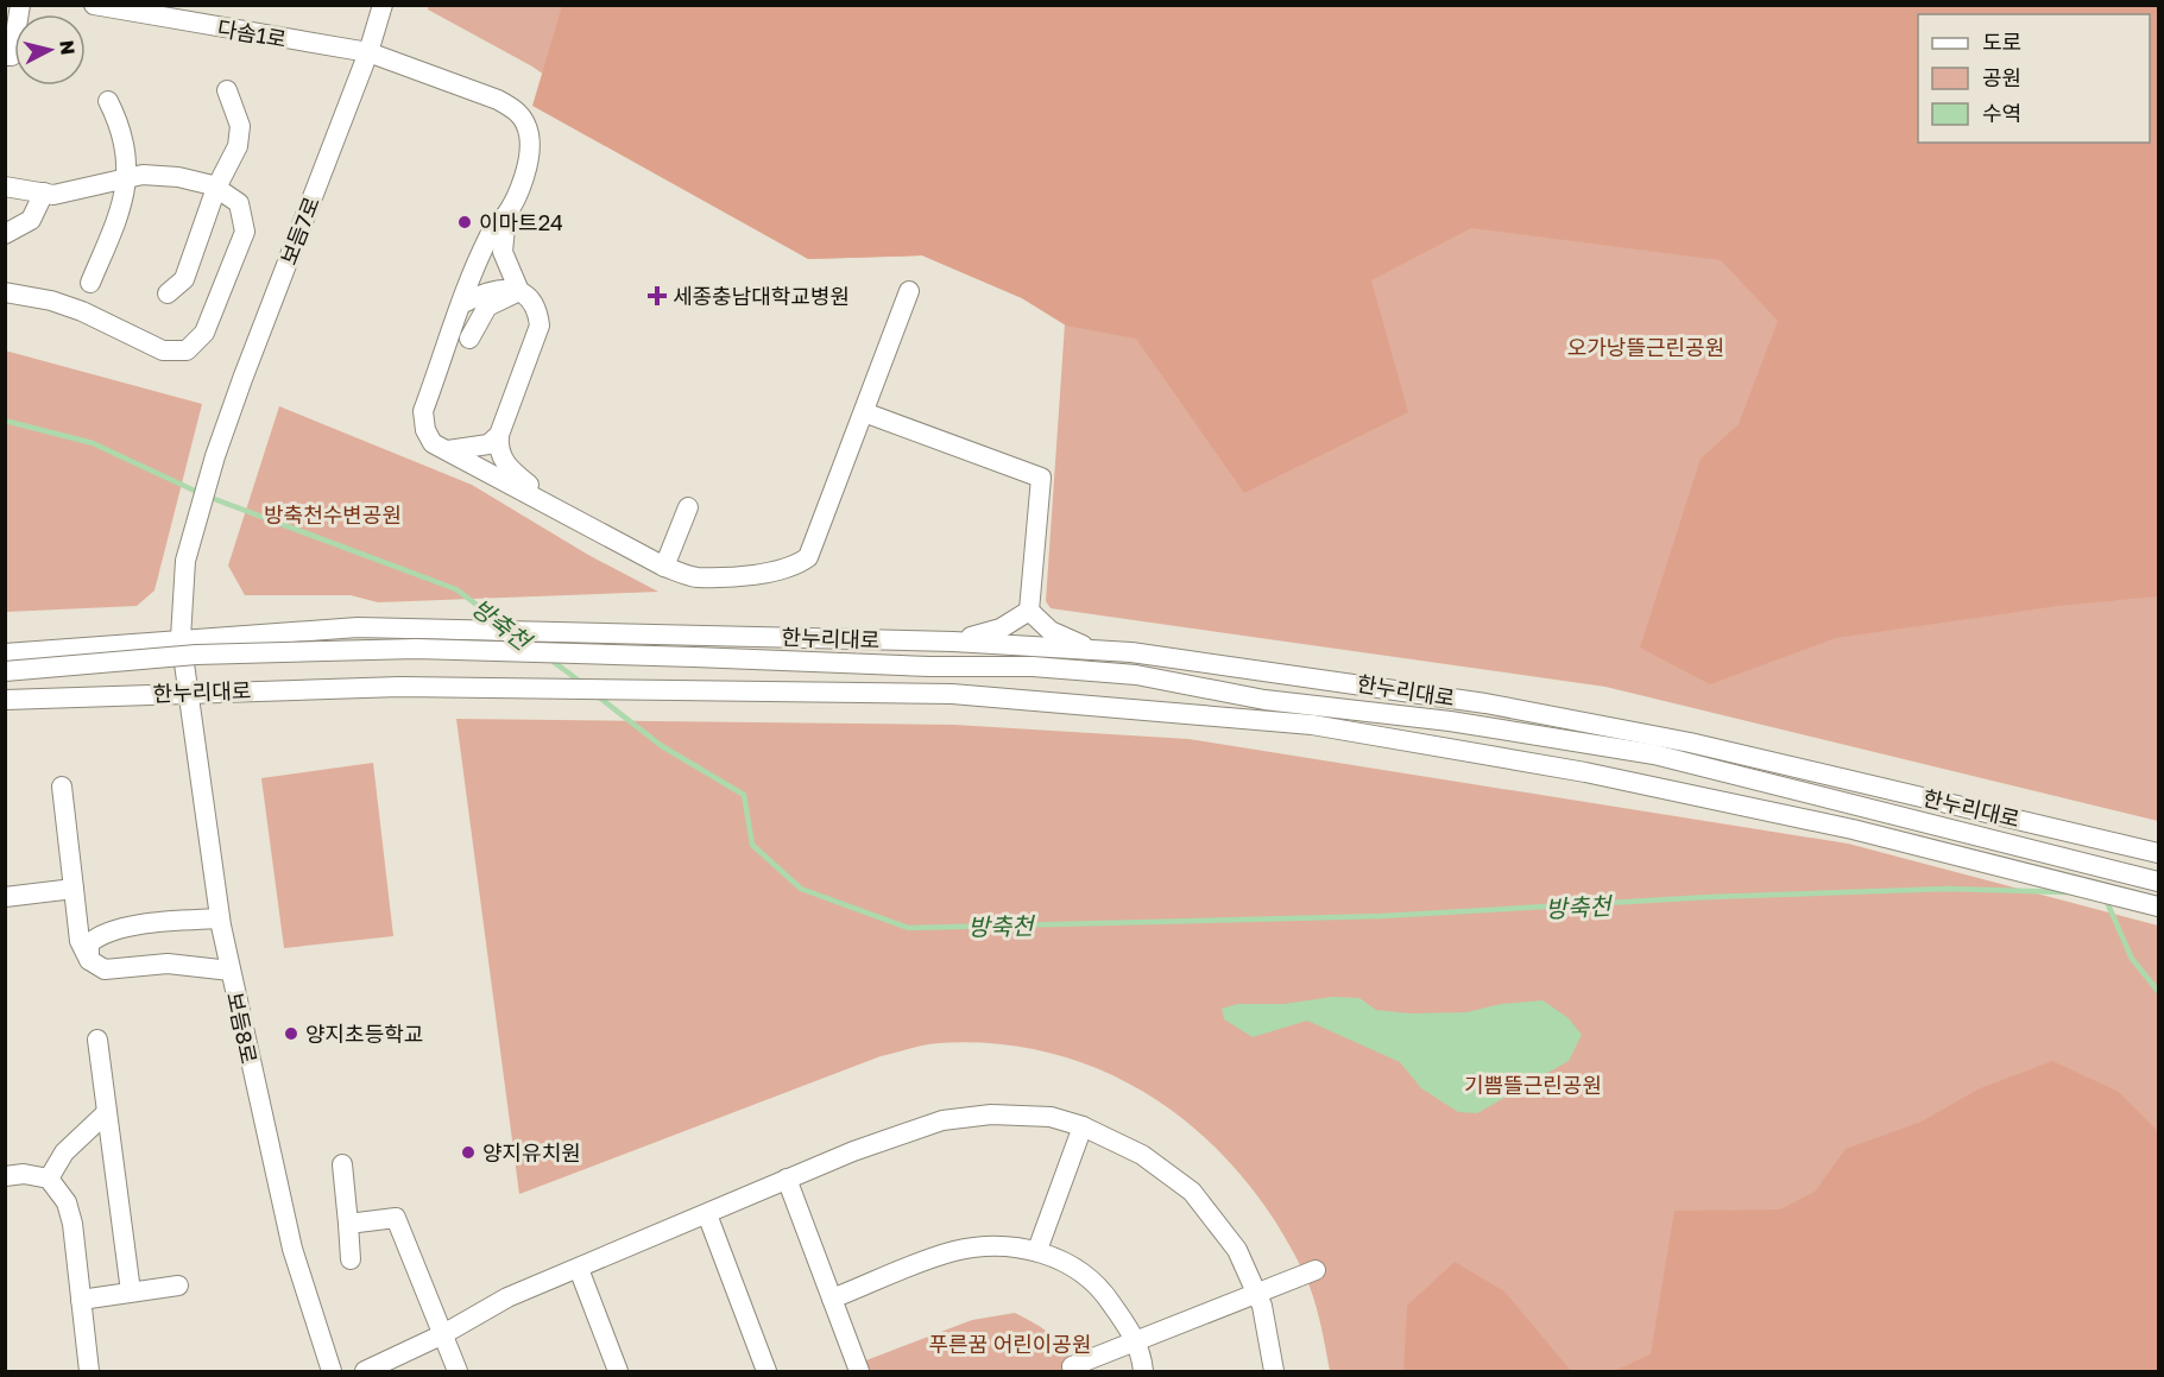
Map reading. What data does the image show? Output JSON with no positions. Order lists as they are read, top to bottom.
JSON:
{
  "streets": {
    "street": [
      "다솜1로",
      "보듬7로",
      "한누리대로",
      "보듬8로"
    ]
  },
  "crossings": [
    ["다솜1로", "보듬7로"],
    ["보듬7로", "한누리대로"],
    ["한누리대로", "보듬8로"]
  ],
  "water": ["방축천"],
  "parks": [
    "오가낭뜰근린공원",
    "방축천수변공원",
    "기쁨뜰근린공원",
    "푸른꿈 어린이공원"
  ],
  "places": {
    "other": ["이마트24", "양지초등학교", "양지유치원"],
    "health": ["세종충남대학교병원"]
  },
  "legend": ["도로", "공원", "수역"],
  "north": "right"
}
